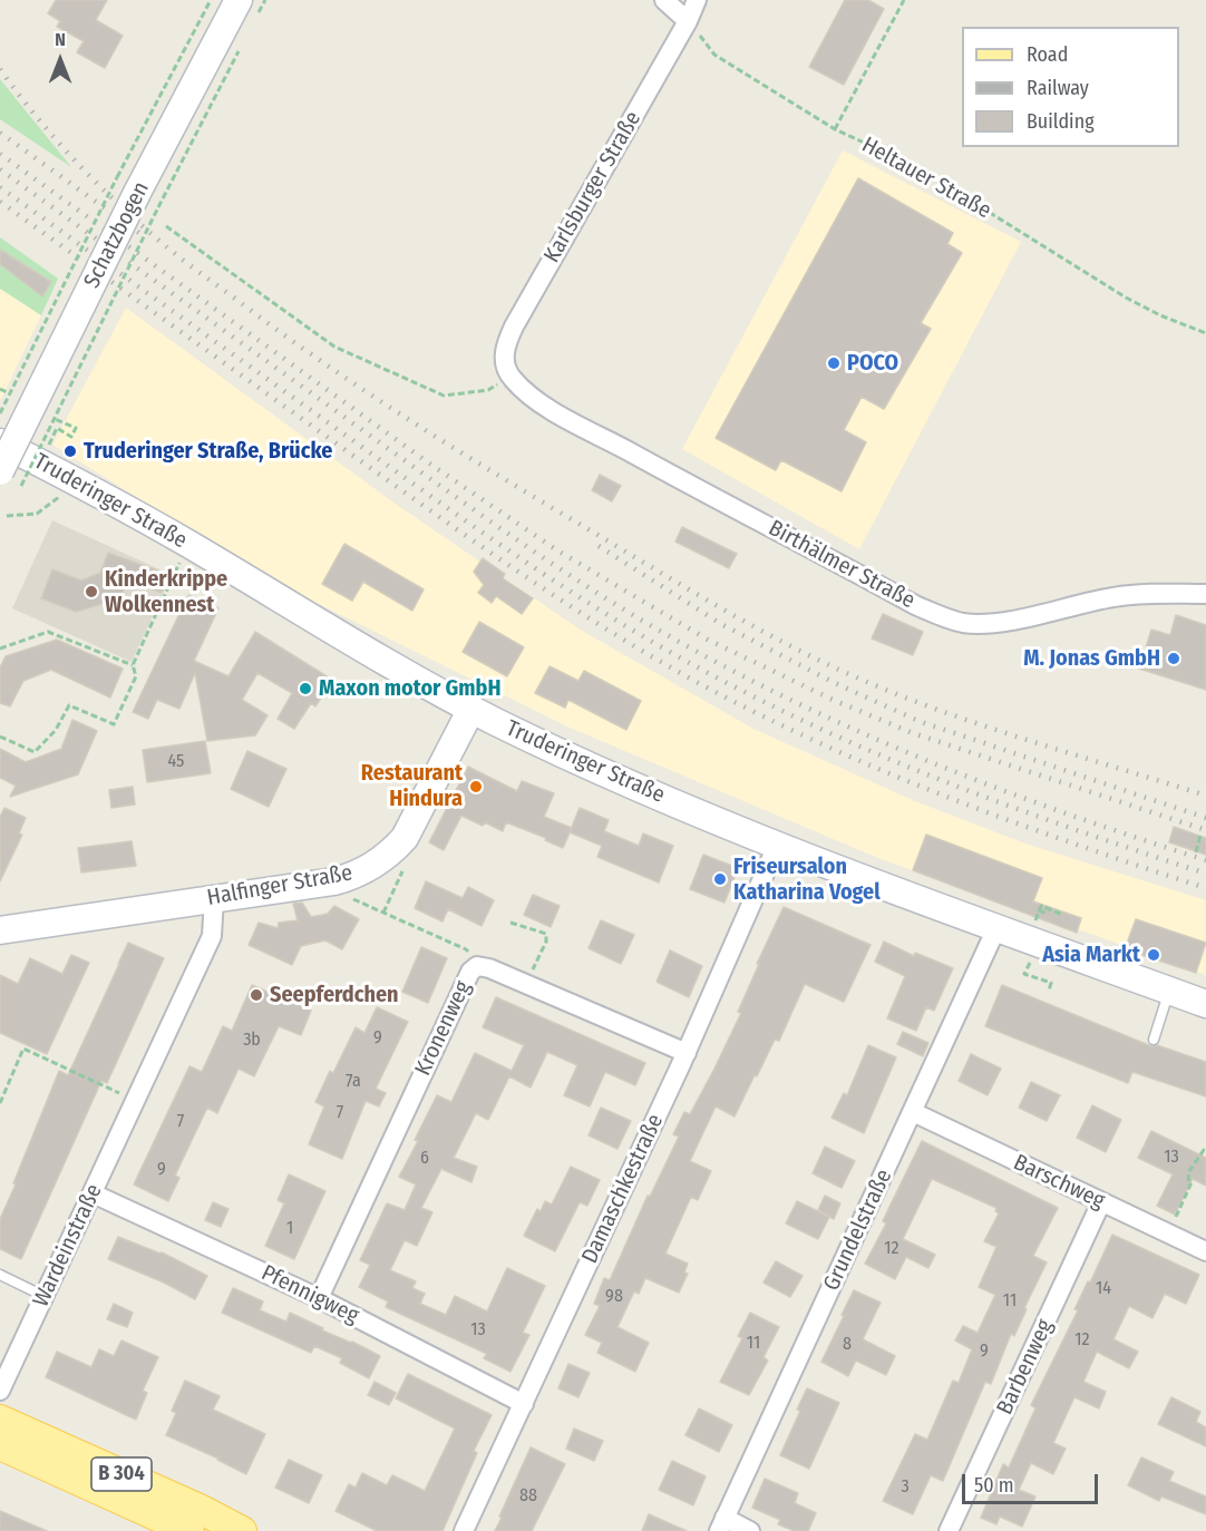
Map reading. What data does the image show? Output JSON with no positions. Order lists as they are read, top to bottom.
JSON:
{
  "streets": {
    "main road": ["B 304"],
    "street": [
      "Karlsburger Straße",
      "Schatzbogen",
      "Truderinger Straße",
      "Birthälmer Straße",
      "Halfinger Straße",
      "Kronenweg",
      "Barschweg",
      "Damaschkestraße",
      "Grundelstraße",
      "Wardeinstraße",
      "Pfennigweg",
      "Barbenweg"
    ],
    "path": ["Heltauer Straße"]
  },
  "crossings": [
    ["Heltauer Straße", "Karlsburger Straße"],
    ["Karlsburger Straße", "Birthälmer Straße"],
    ["Truderinger Straße", "Halfinger Straße"],
    ["Truderinger Straße", "Damaschkestraße"],
    ["Truderinger Straße", "Grundelstraße"],
    ["Halfinger Straße", "Wardeinstraße"],
    ["Kronenweg", "Damaschkestraße"],
    ["Kronenweg", "Pfennigweg"],
    ["Barschweg", "Grundelstraße"],
    ["Barschweg", "Barbenweg"],
    ["Damaschkestraße", "Pfennigweg"],
    ["Wardeinstraße", "Pfennigweg"]
  ],
  "places": [
    "POCO",
    "Truderinger Straße, Brücke",
    "Kinderkrippe Wolkennest",
    "M. Jonas GmbH",
    "Maxon motor GmbH",
    "Restaurant Hindura",
    "Friseursalon Katharina Vogel",
    "Asia Markt",
    "Seepferdchen"
  ],
  "house_numbers": [
    "45",
    "9",
    "3b",
    "7a",
    "7",
    "7",
    "13",
    "6",
    "9",
    "1",
    "12",
    "14",
    "98",
    "11",
    "13",
    "12",
    "11",
    "8",
    "9",
    "3",
    "88"
  ],
  "legend": ["Road", "Railway", "Building"],
  "scale_bar": "50 m",
  "north": "top"
}
